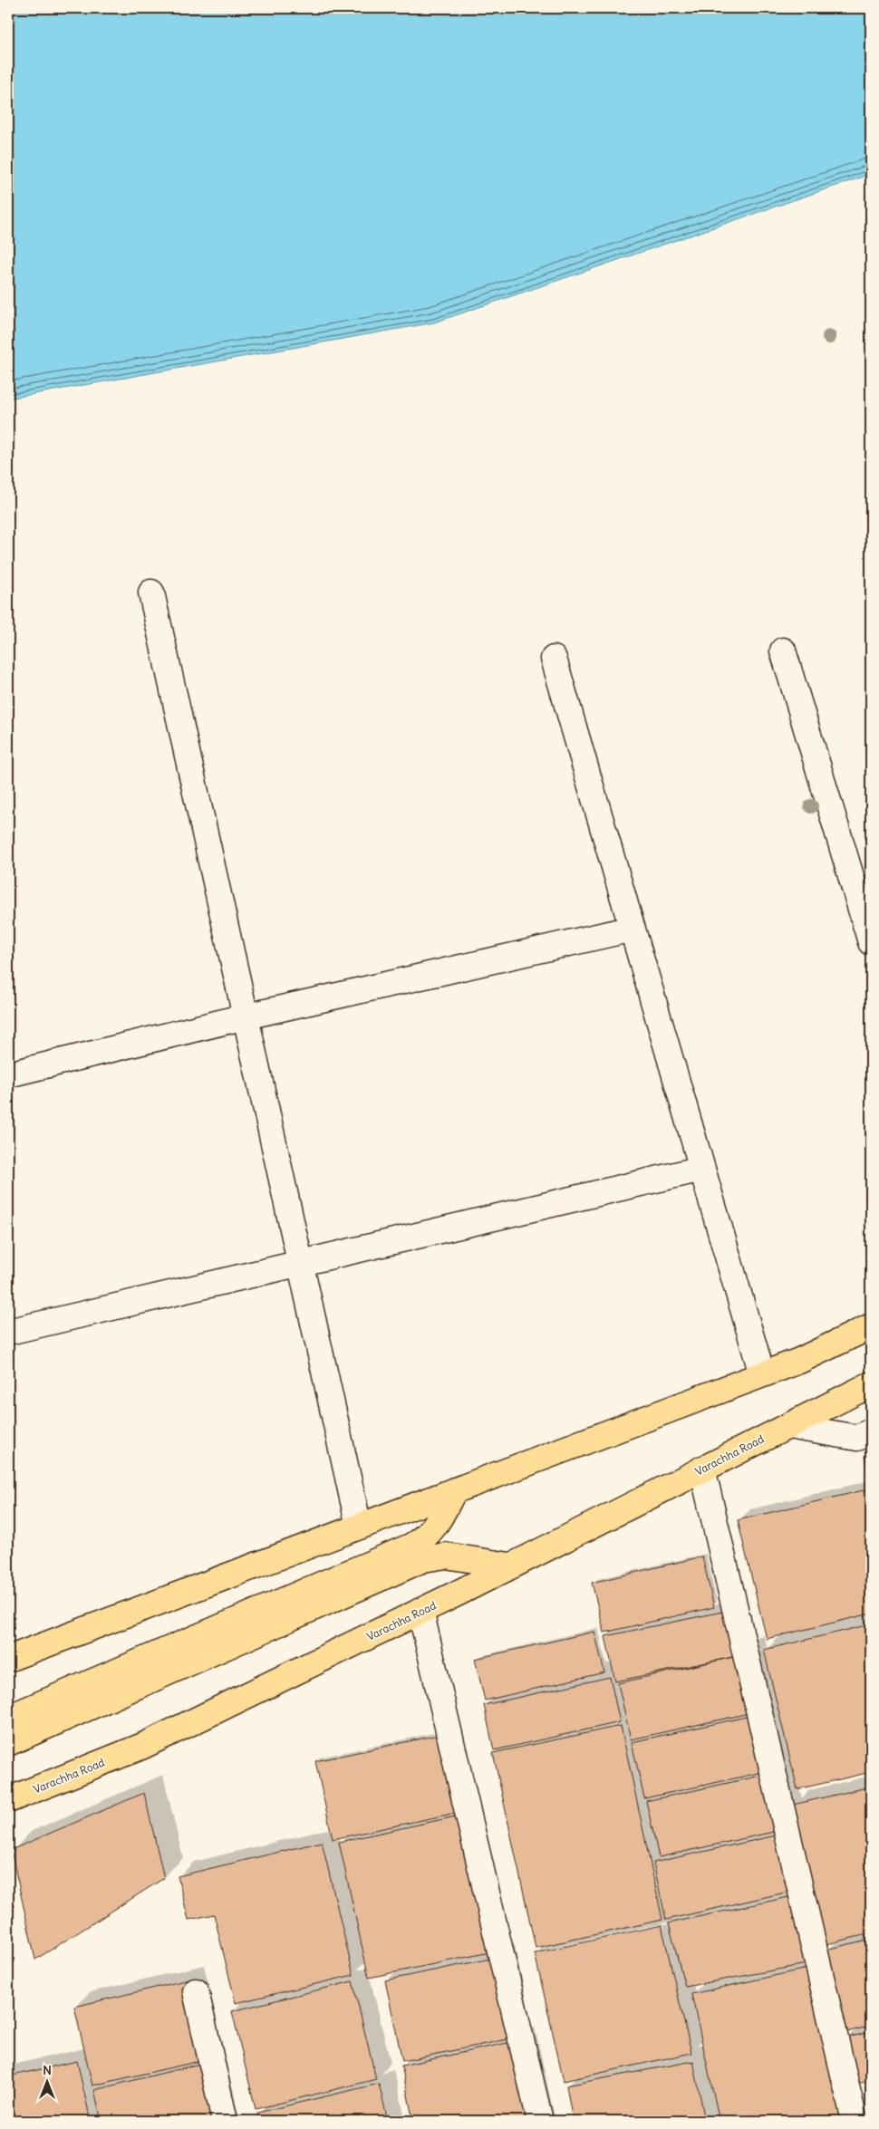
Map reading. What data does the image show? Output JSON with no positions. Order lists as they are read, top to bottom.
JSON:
{
  "streets": {
    "main road": ["Varachha Road"]
  },
  "north": "top"
}
